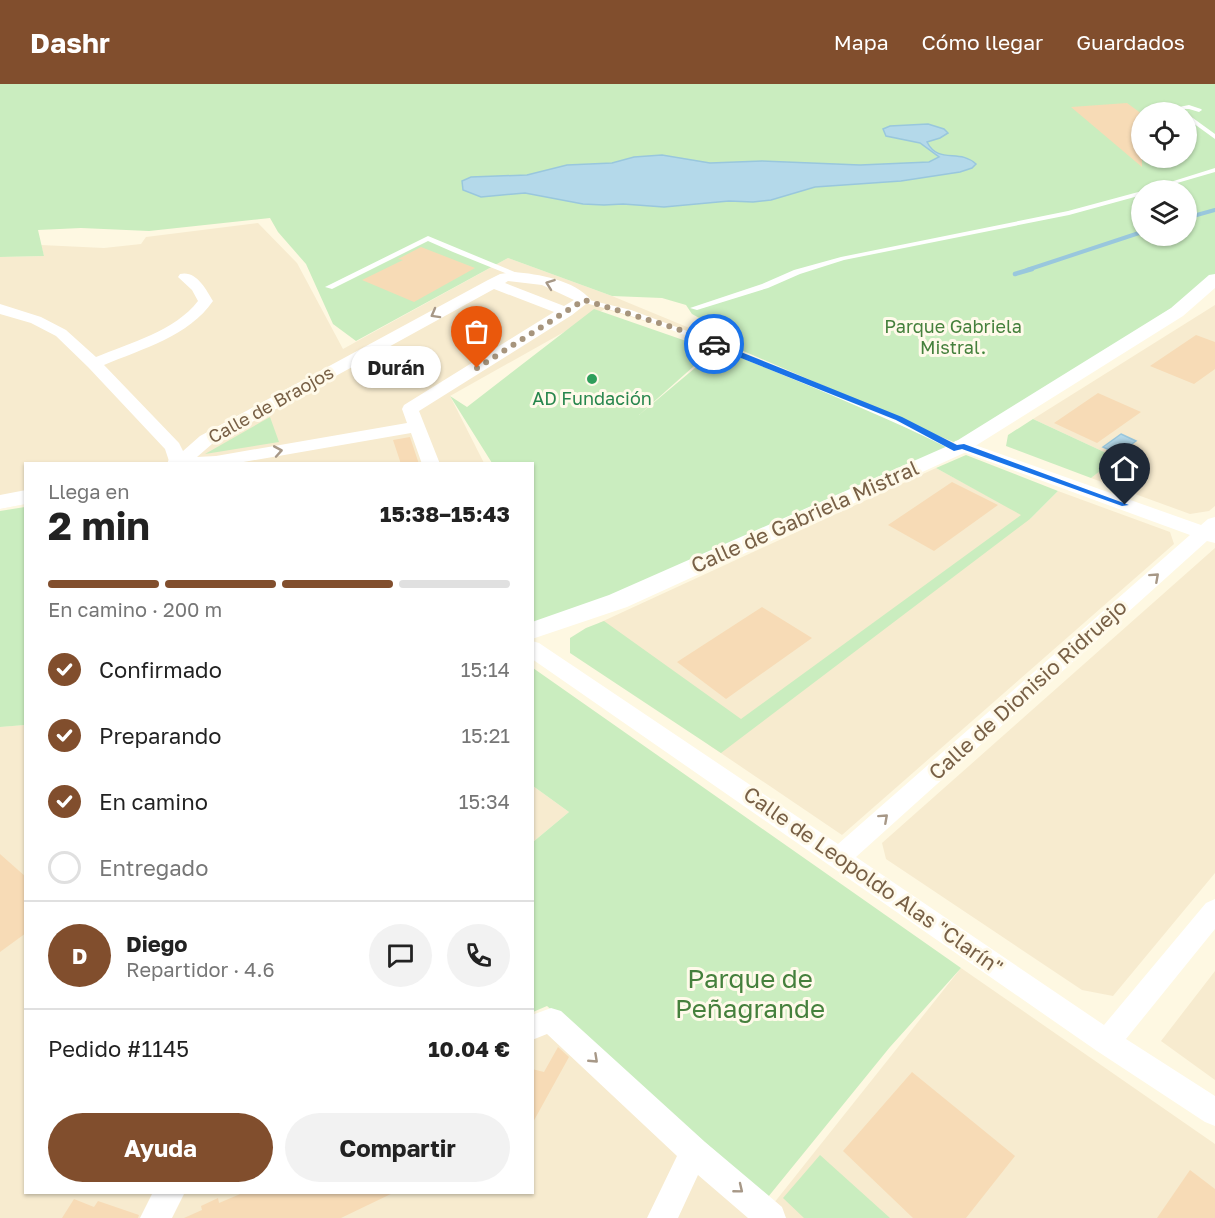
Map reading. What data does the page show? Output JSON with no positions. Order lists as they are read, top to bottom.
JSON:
{
  "streets": {
    "street": [
      "Calle de Braojos",
      "Calle de Gabriela Mistral",
      "Calle de Dionisio Ridruejo",
      "Calle de Leopoldo Alas \"Clarín\""
    ]
  },
  "crossings": [
    ["Calle de Dionisio Ridruejo", "Calle de Leopoldo Alas \"Clarín\""]
  ],
  "one_way": ["Calle de Dionisio Ridruejo"],
  "parks": ["Parque Gabriela Mistral.", "Parque de Peñagrande"],
  "places": ["Durán", "AD Fundación"],
  "page": {
    "header": "Dashr",
    "nav": ["Mapa", "Cómo llegar", "Guardados"],
    "bubble": "Durán",
    "heading": ["2 min", "Llega en", "15:38–15:43"],
    "panel": [
      "Diego",
      "Repartidor · 4.6",
      "Pedido #1145",
      "10.04 €"
    ],
    "bar": "En camino · 200 m",
    "list": [
      ["Confirmado", "15:14"],
      ["Preparando", "15:21"],
      ["En camino", "15:34"],
      "Entregado"
    ],
    "round": "D",
    "buttons": ["Ayuda", "Compartir"]
  }
}
